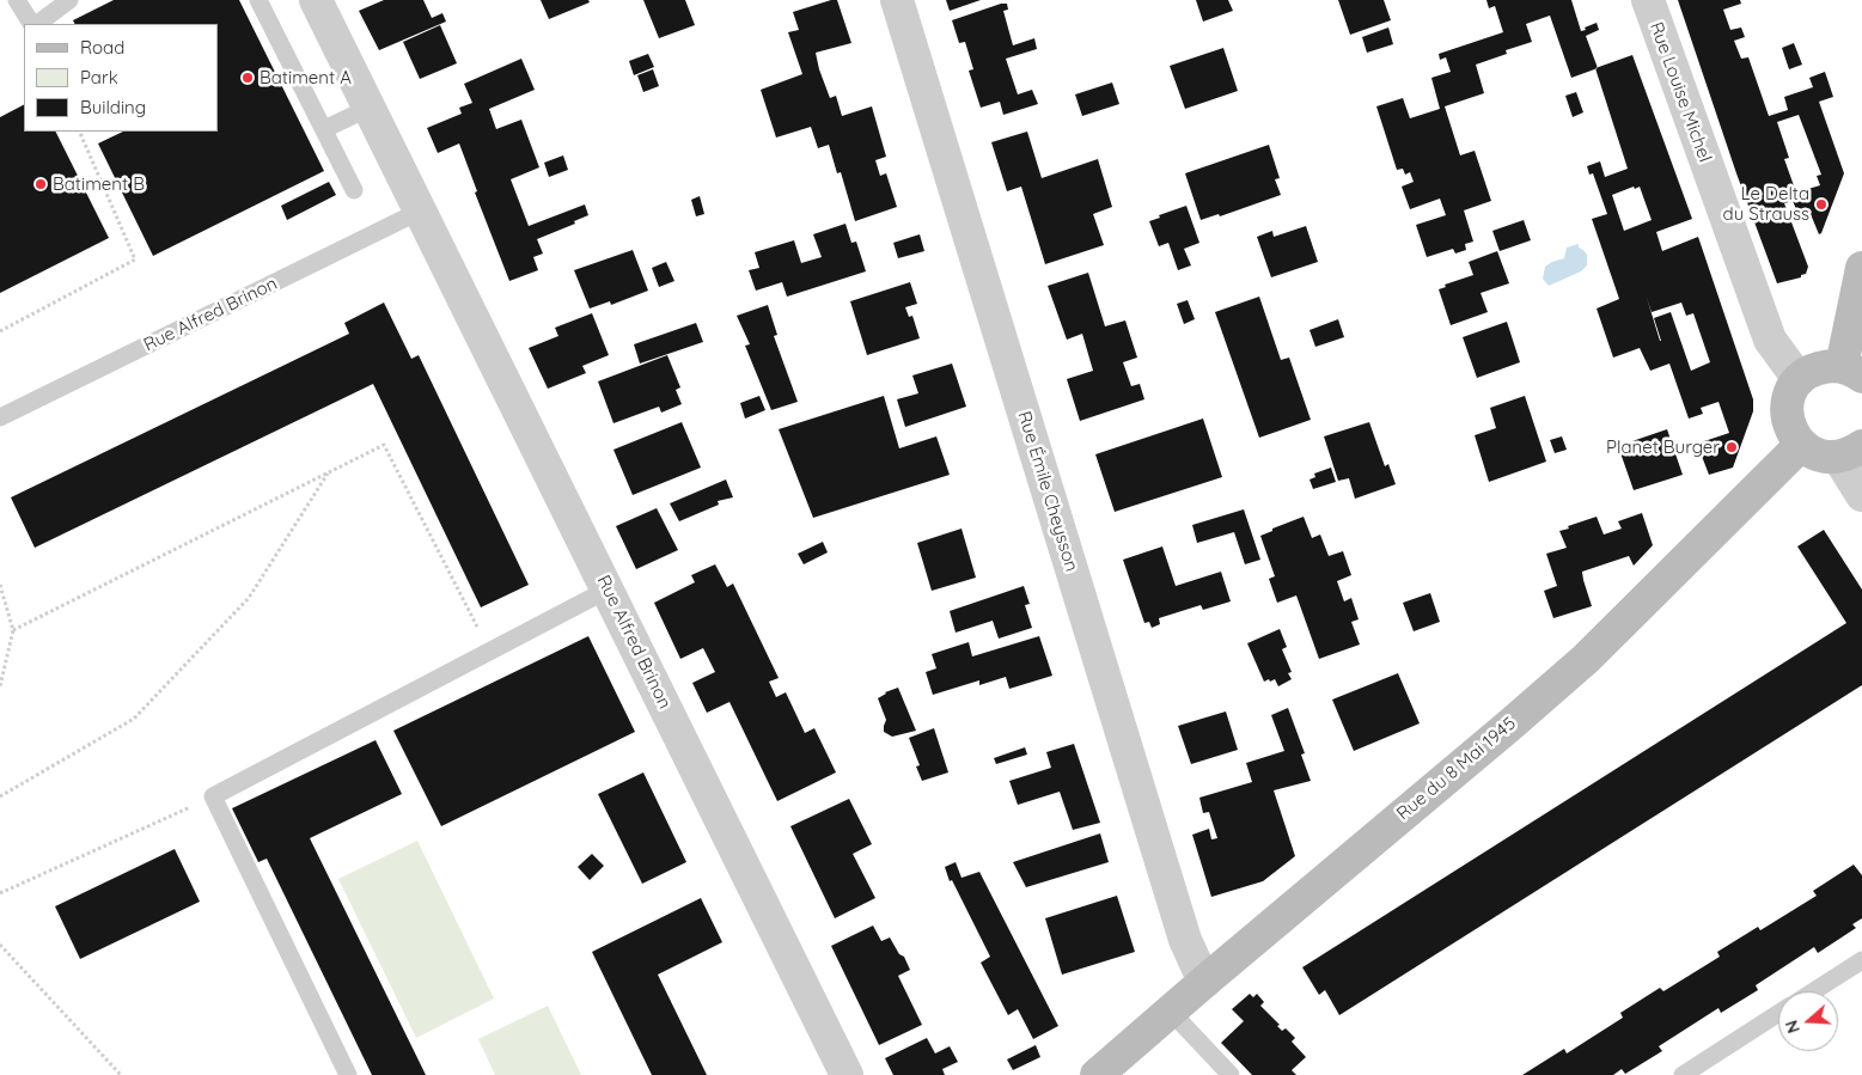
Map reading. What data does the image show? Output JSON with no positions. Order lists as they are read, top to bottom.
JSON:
{
  "streets": {
    "street": [
      "Rue Louise Michel",
      "Rue Alfred Brinon",
      "Rue Émile Cheysson",
      "Rue du 8 Mai 1945"
    ]
  },
  "crossings": [
    ["Rue Émile Cheysson", "Rue du 8 Mai 1945"]
  ],
  "places": [
    "Batiment A",
    "Batiment B",
    "Le Delta du Strauss",
    "Planet Burger"
  ],
  "legend": ["Road", "Park", "Building"],
  "north": "left"
}
